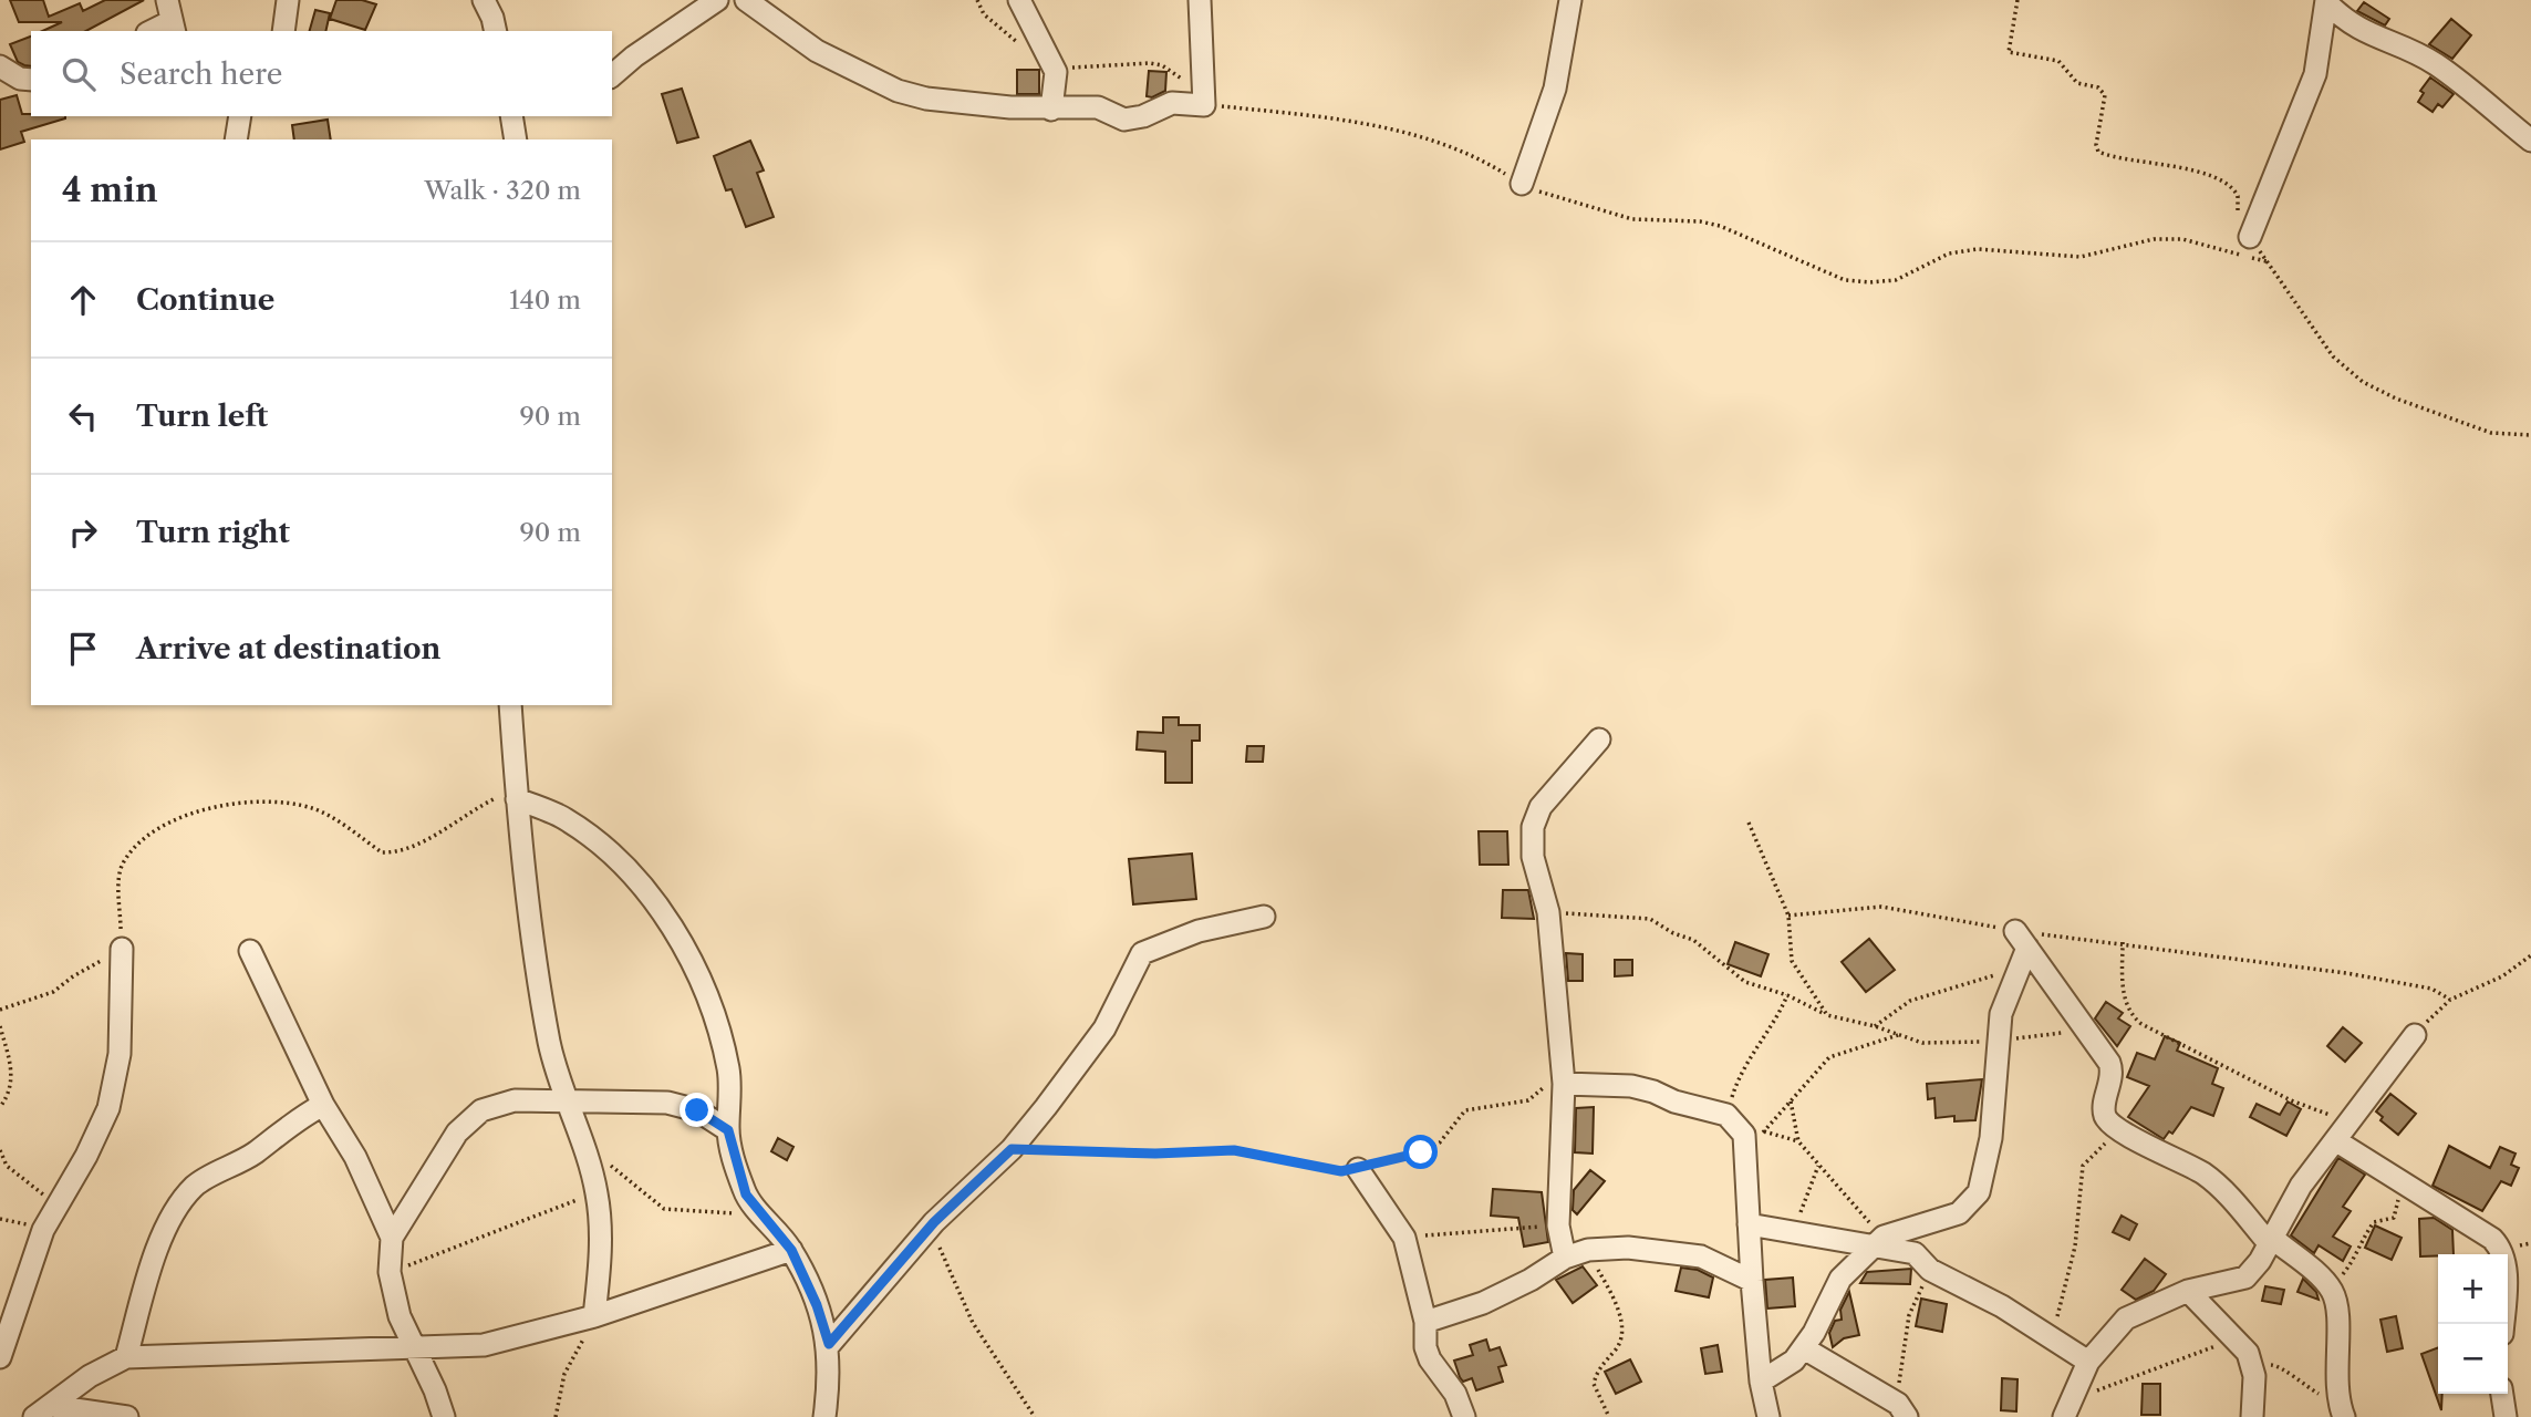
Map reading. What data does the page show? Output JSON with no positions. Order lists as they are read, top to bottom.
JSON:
{
  "page": {
    "search": "Search here",
    "heading": ["4 min", "Walk · 320 m"],
    "list": [
      ["Continue", "140 m"],
      ["Turn left", "90 m"],
      ["Turn right", "90 m"],
      "Arrive at destination"
    ],
    "map_buttons": ["+", "−"]
  }
}
